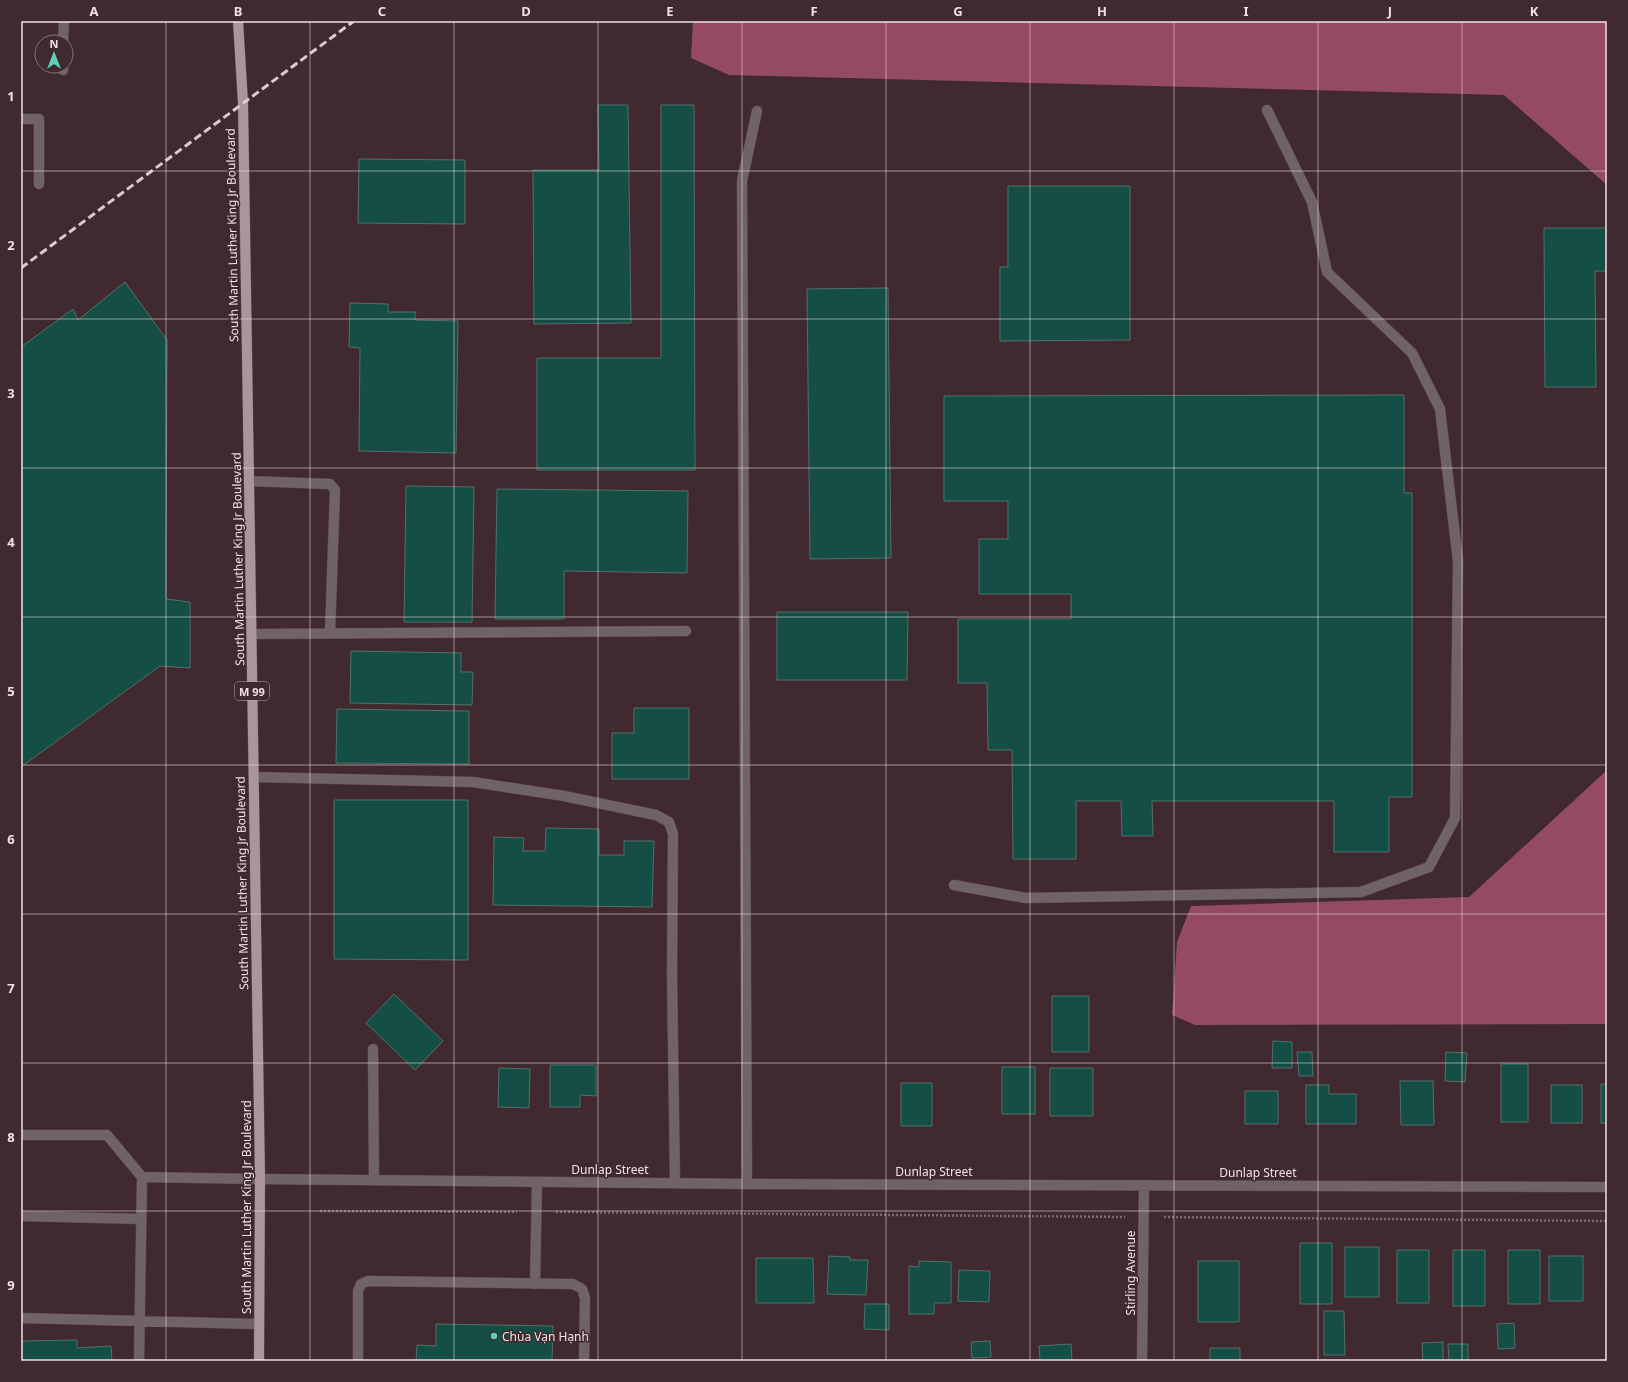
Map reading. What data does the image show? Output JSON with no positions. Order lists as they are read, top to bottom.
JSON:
{
  "streets": {
    "main road": ["South Martin Luther King Jr Boulevard", "M 99"],
    "street": ["Dunlap Street", "Stirling Avenue"]
  },
  "crossings": [
    ["South Martin Luther King Jr Boulevard", "Dunlap Street"],
    ["Dunlap Street", "Stirling Avenue"]
  ],
  "places": ["Chùa Vạn Hạnh"],
  "north": "top",
  "grid": {
    "columns": [
      "A",
      "B",
      "C",
      "D",
      "E",
      "F",
      "G",
      "H",
      "I",
      "J",
      "K"
    ],
    "rows": [
      "1",
      "2",
      "3",
      "4",
      "5",
      "6",
      "7",
      "8",
      "9"
    ]
  }
}
